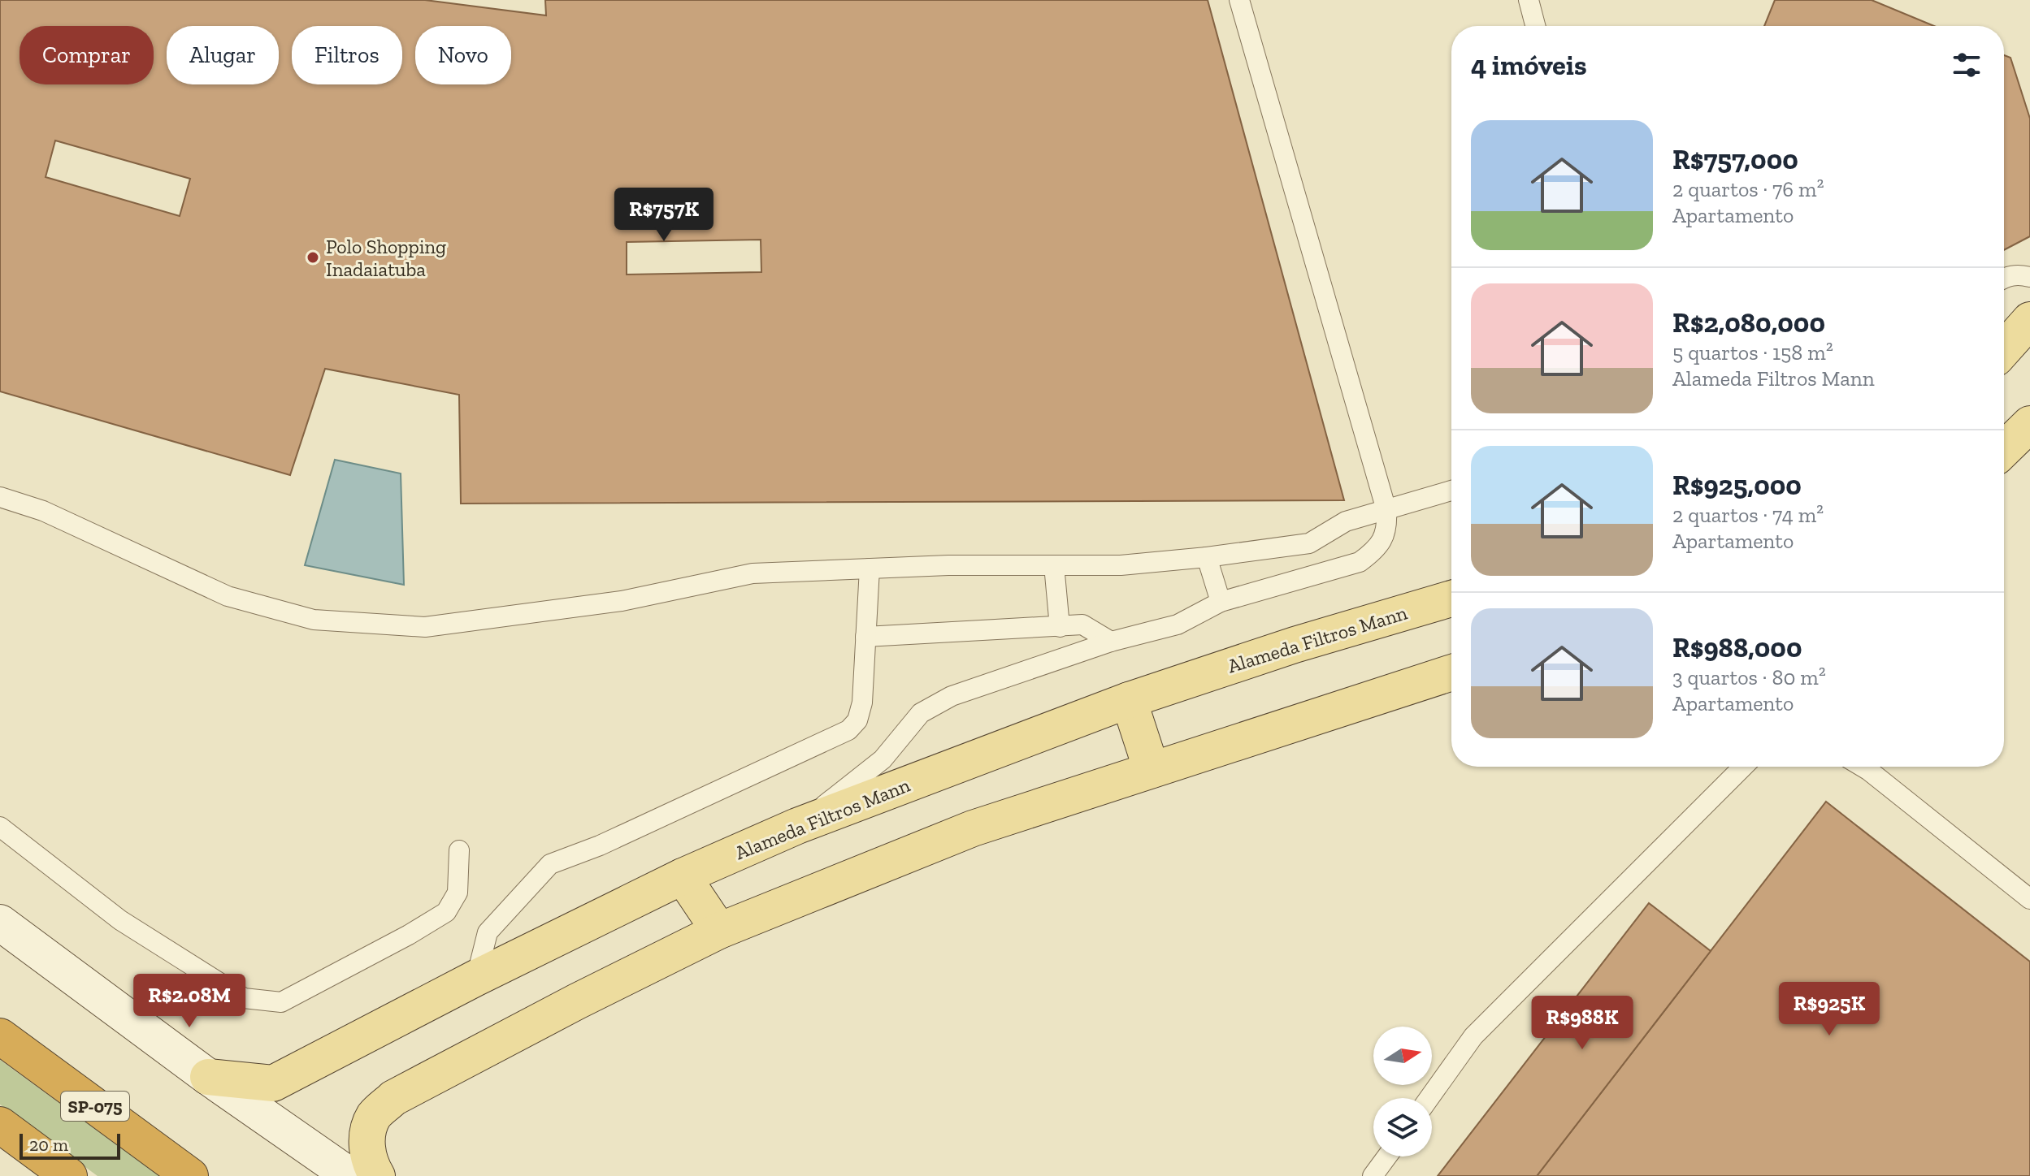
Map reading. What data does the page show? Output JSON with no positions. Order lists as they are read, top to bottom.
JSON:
{
  "streets": {
    "highway": ["SP-075"],
    "main road": ["Alameda Filtros Mann"]
  },
  "places": ["Polo Shopping Inadaiatuba"],
  "scale_bar": "20 m",
  "north": "right",
  "page": {
    "chip": [
      "Comprar",
      "Alugar",
      "Filtros",
      "Novo"
    ],
    "heading": "4 imóveis",
    "list": [
      {
        "name": "R$757,000",
        "note": "2 quartos · 76 m² · Apartamento"
      },
      {
        "name": "R$2,080,000",
        "note": "5 quartos · 158 m² · Alameda Filtros Mann"
      },
      {
        "name": "R$925,000",
        "note": "2 quartos · 74 m² · Apartamento"
      },
      {
        "name": "R$988,000",
        "note": "3 quartos · 80 m² · Apartamento"
      }
    ],
    "price": [
      "R$757K",
      "R$2.08M",
      "R$925K",
      "R$988K"
    ],
    "scale": "20 m"
  }
}
